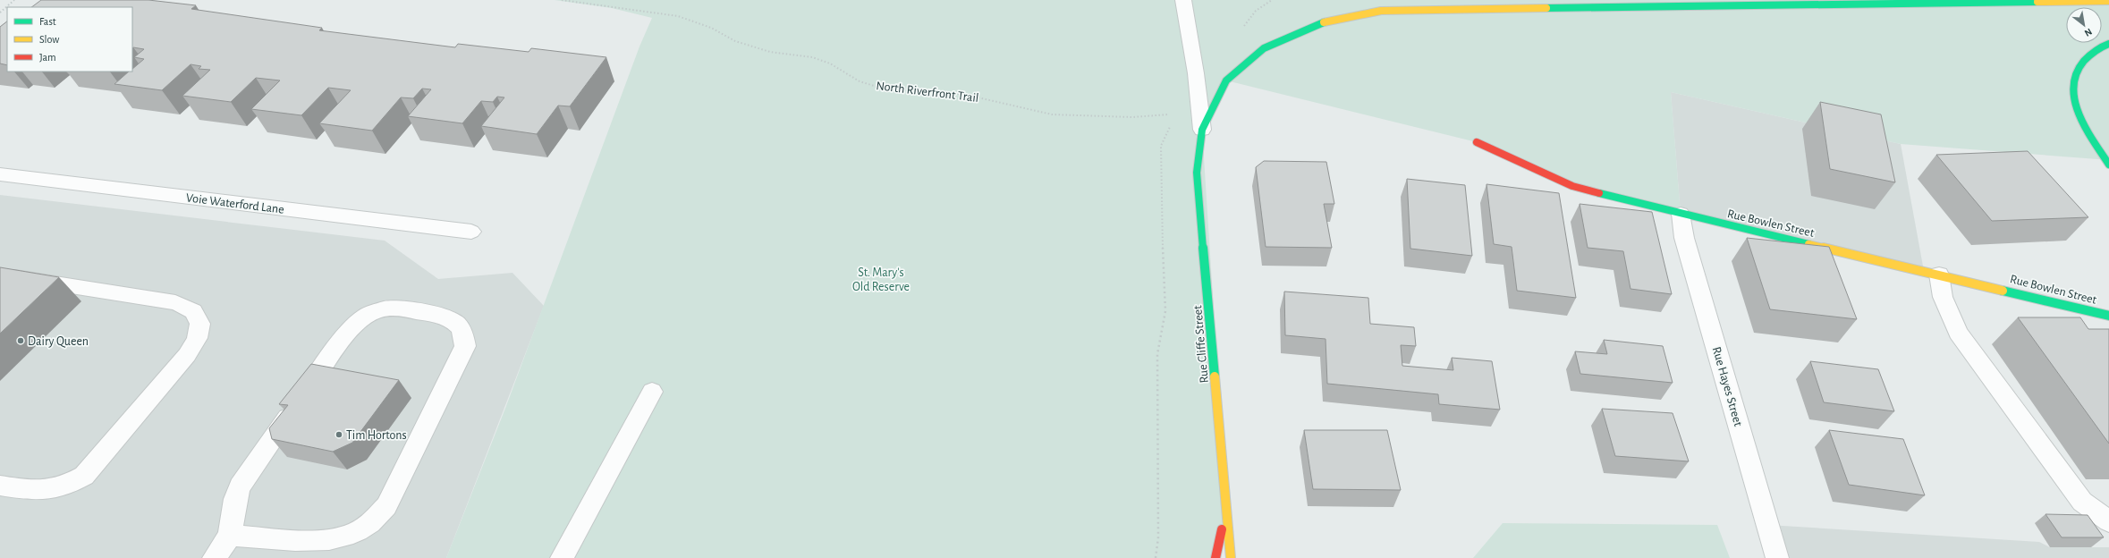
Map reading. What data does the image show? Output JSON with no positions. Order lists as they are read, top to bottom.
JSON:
{
  "streets": {
    "main road": ["Rue Bowlen Street", "Rue Cliffe Street"],
    "street": ["Voie Waterford Lane", "Rue Hayes Street"],
    "path": ["North Riverfront Trail"]
  },
  "crossings": [
    ["Rue Bowlen Street", "Rue Hayes Street"]
  ],
  "parks": ["St. Mary's Old Reserve"],
  "places": ["Dairy Queen", "Tim Hortons"],
  "legend": ["Fast", "Slow", "Jam"],
  "north": "bottom right"
}
